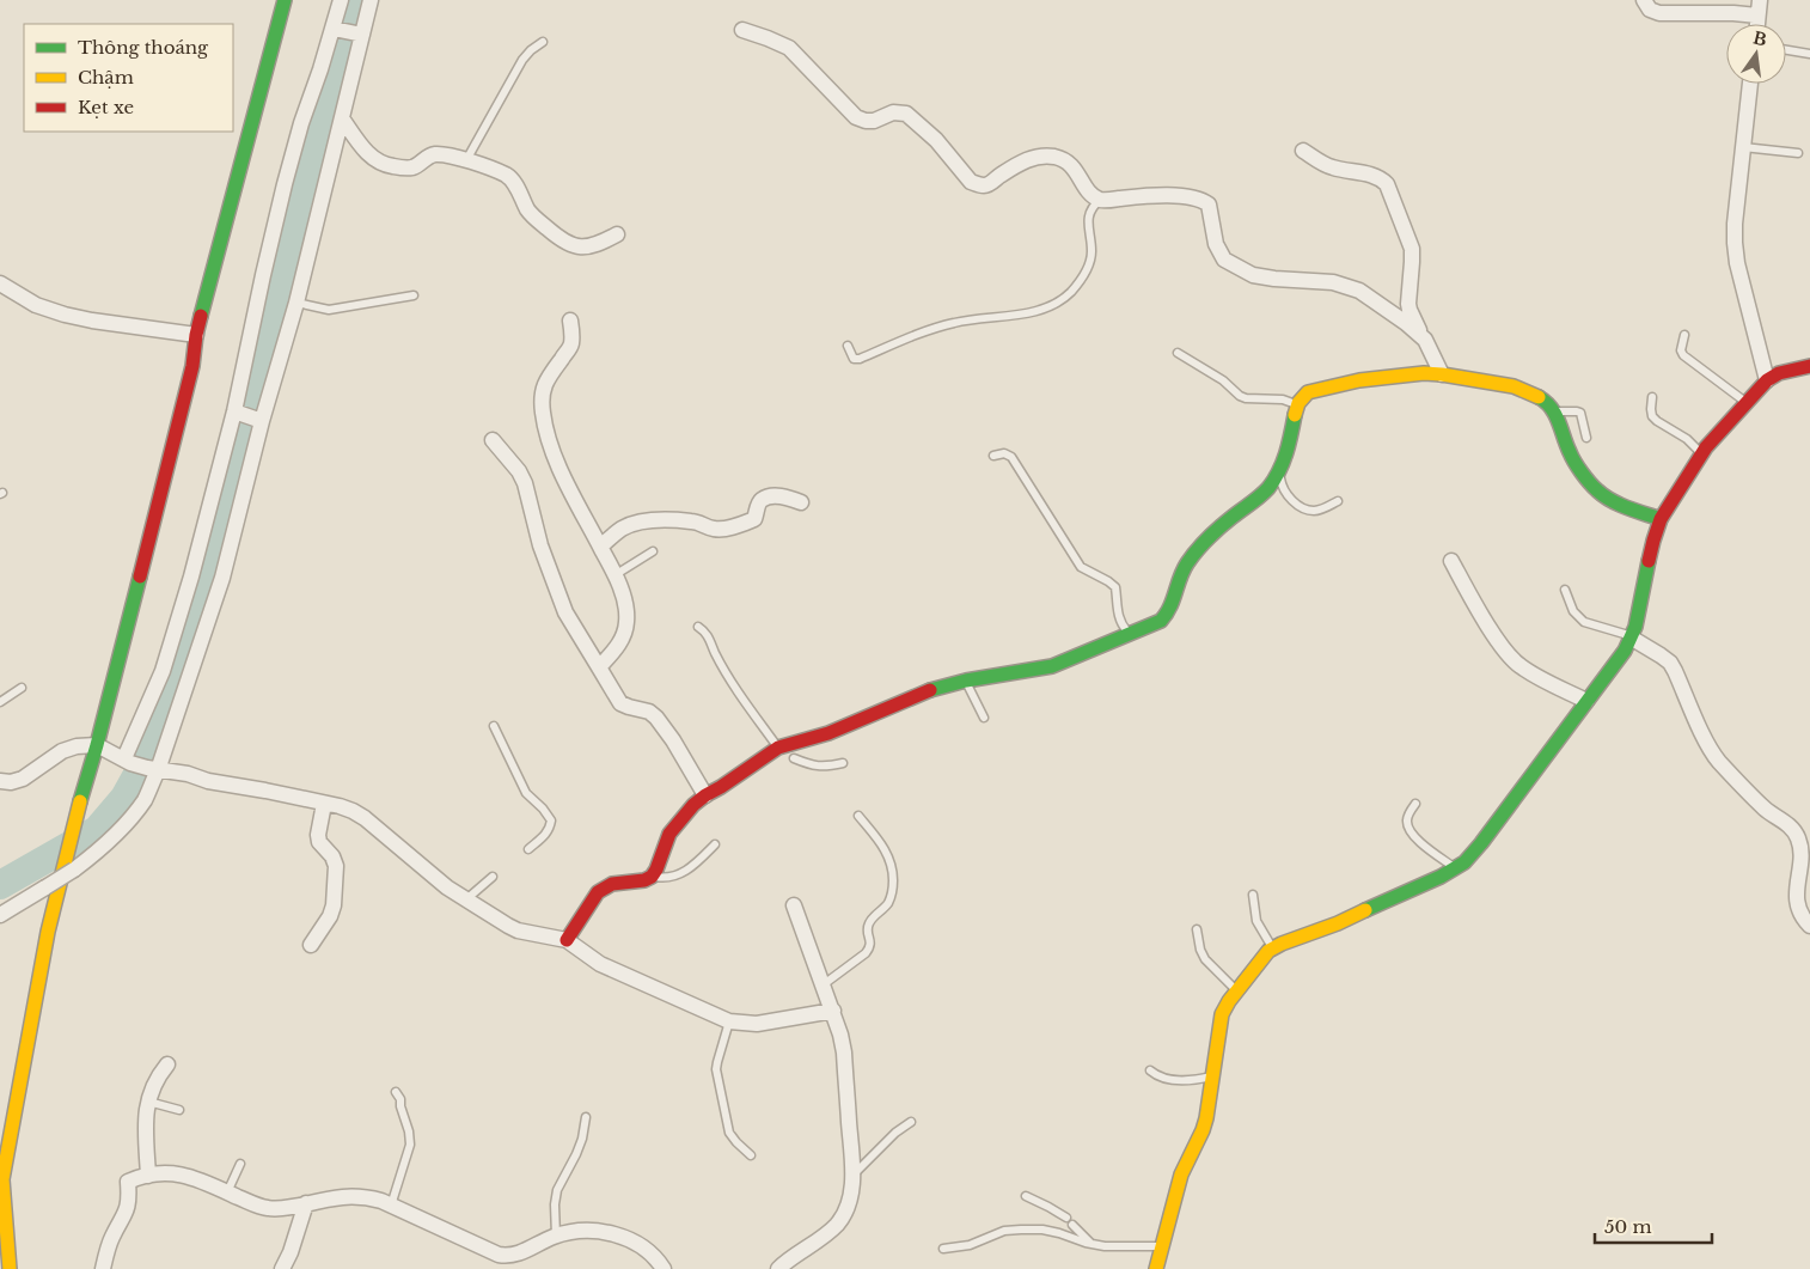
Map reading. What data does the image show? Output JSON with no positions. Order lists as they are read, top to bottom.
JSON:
{
  "legend": ["Thông thoáng", "Chậm", "Kẹt xe"],
  "scale_bar": "50 m",
  "north": "top"
}
